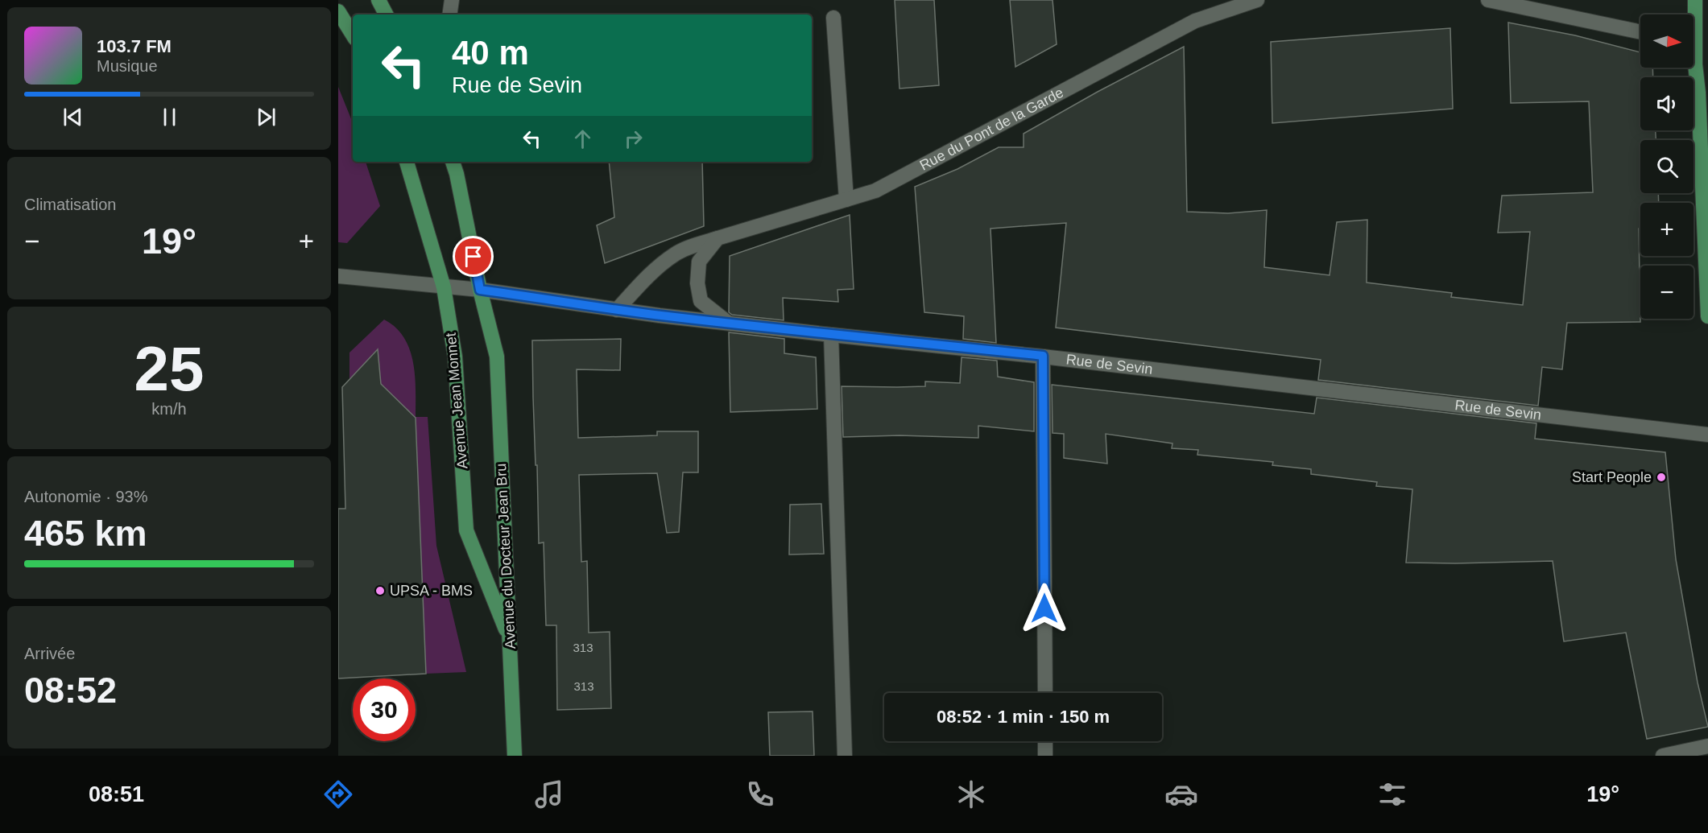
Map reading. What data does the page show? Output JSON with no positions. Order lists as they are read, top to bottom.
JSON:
{
  "streets": {
    "main road": ["Avenue Jean Monnet", "Avenue du Docteur Jean Bru"],
    "street": ["Rue du Pont de la Garde", "Rue de Sevin"]
  },
  "crossings": [
    ["Rue du Pont de la Garde", "Rue de Sevin"],
    ["Rue de Sevin", "Avenue Jean Monnet"],
    ["Rue de Sevin", "Avenue du Docteur Jean Bru"],
    ["Avenue Jean Monnet", "Avenue du Docteur Jean Bru"]
  ],
  "places": ["Start People", "UPSA - BMS"],
  "house_numbers": ["313", "313"],
  "north": "right",
  "page": {
    "map_buttons": ["+", "−"],
    "turn": ["40 m", "Rue de Sevin"],
    "song": ["103.7 FM", "Musique"],
    "tile": [
      "Climatisation",
      ["25", "km/h"],
      ["Autonomie · 93%", "465 km"],
      ["Arrivée", "08:52"]
    ],
    "heat": ["−", "19°", "+"],
    "limit": "30",
    "trip": "08:52 · 1 min · 150 m",
    "tabs": ["08:51", "19°"]
  }
}
